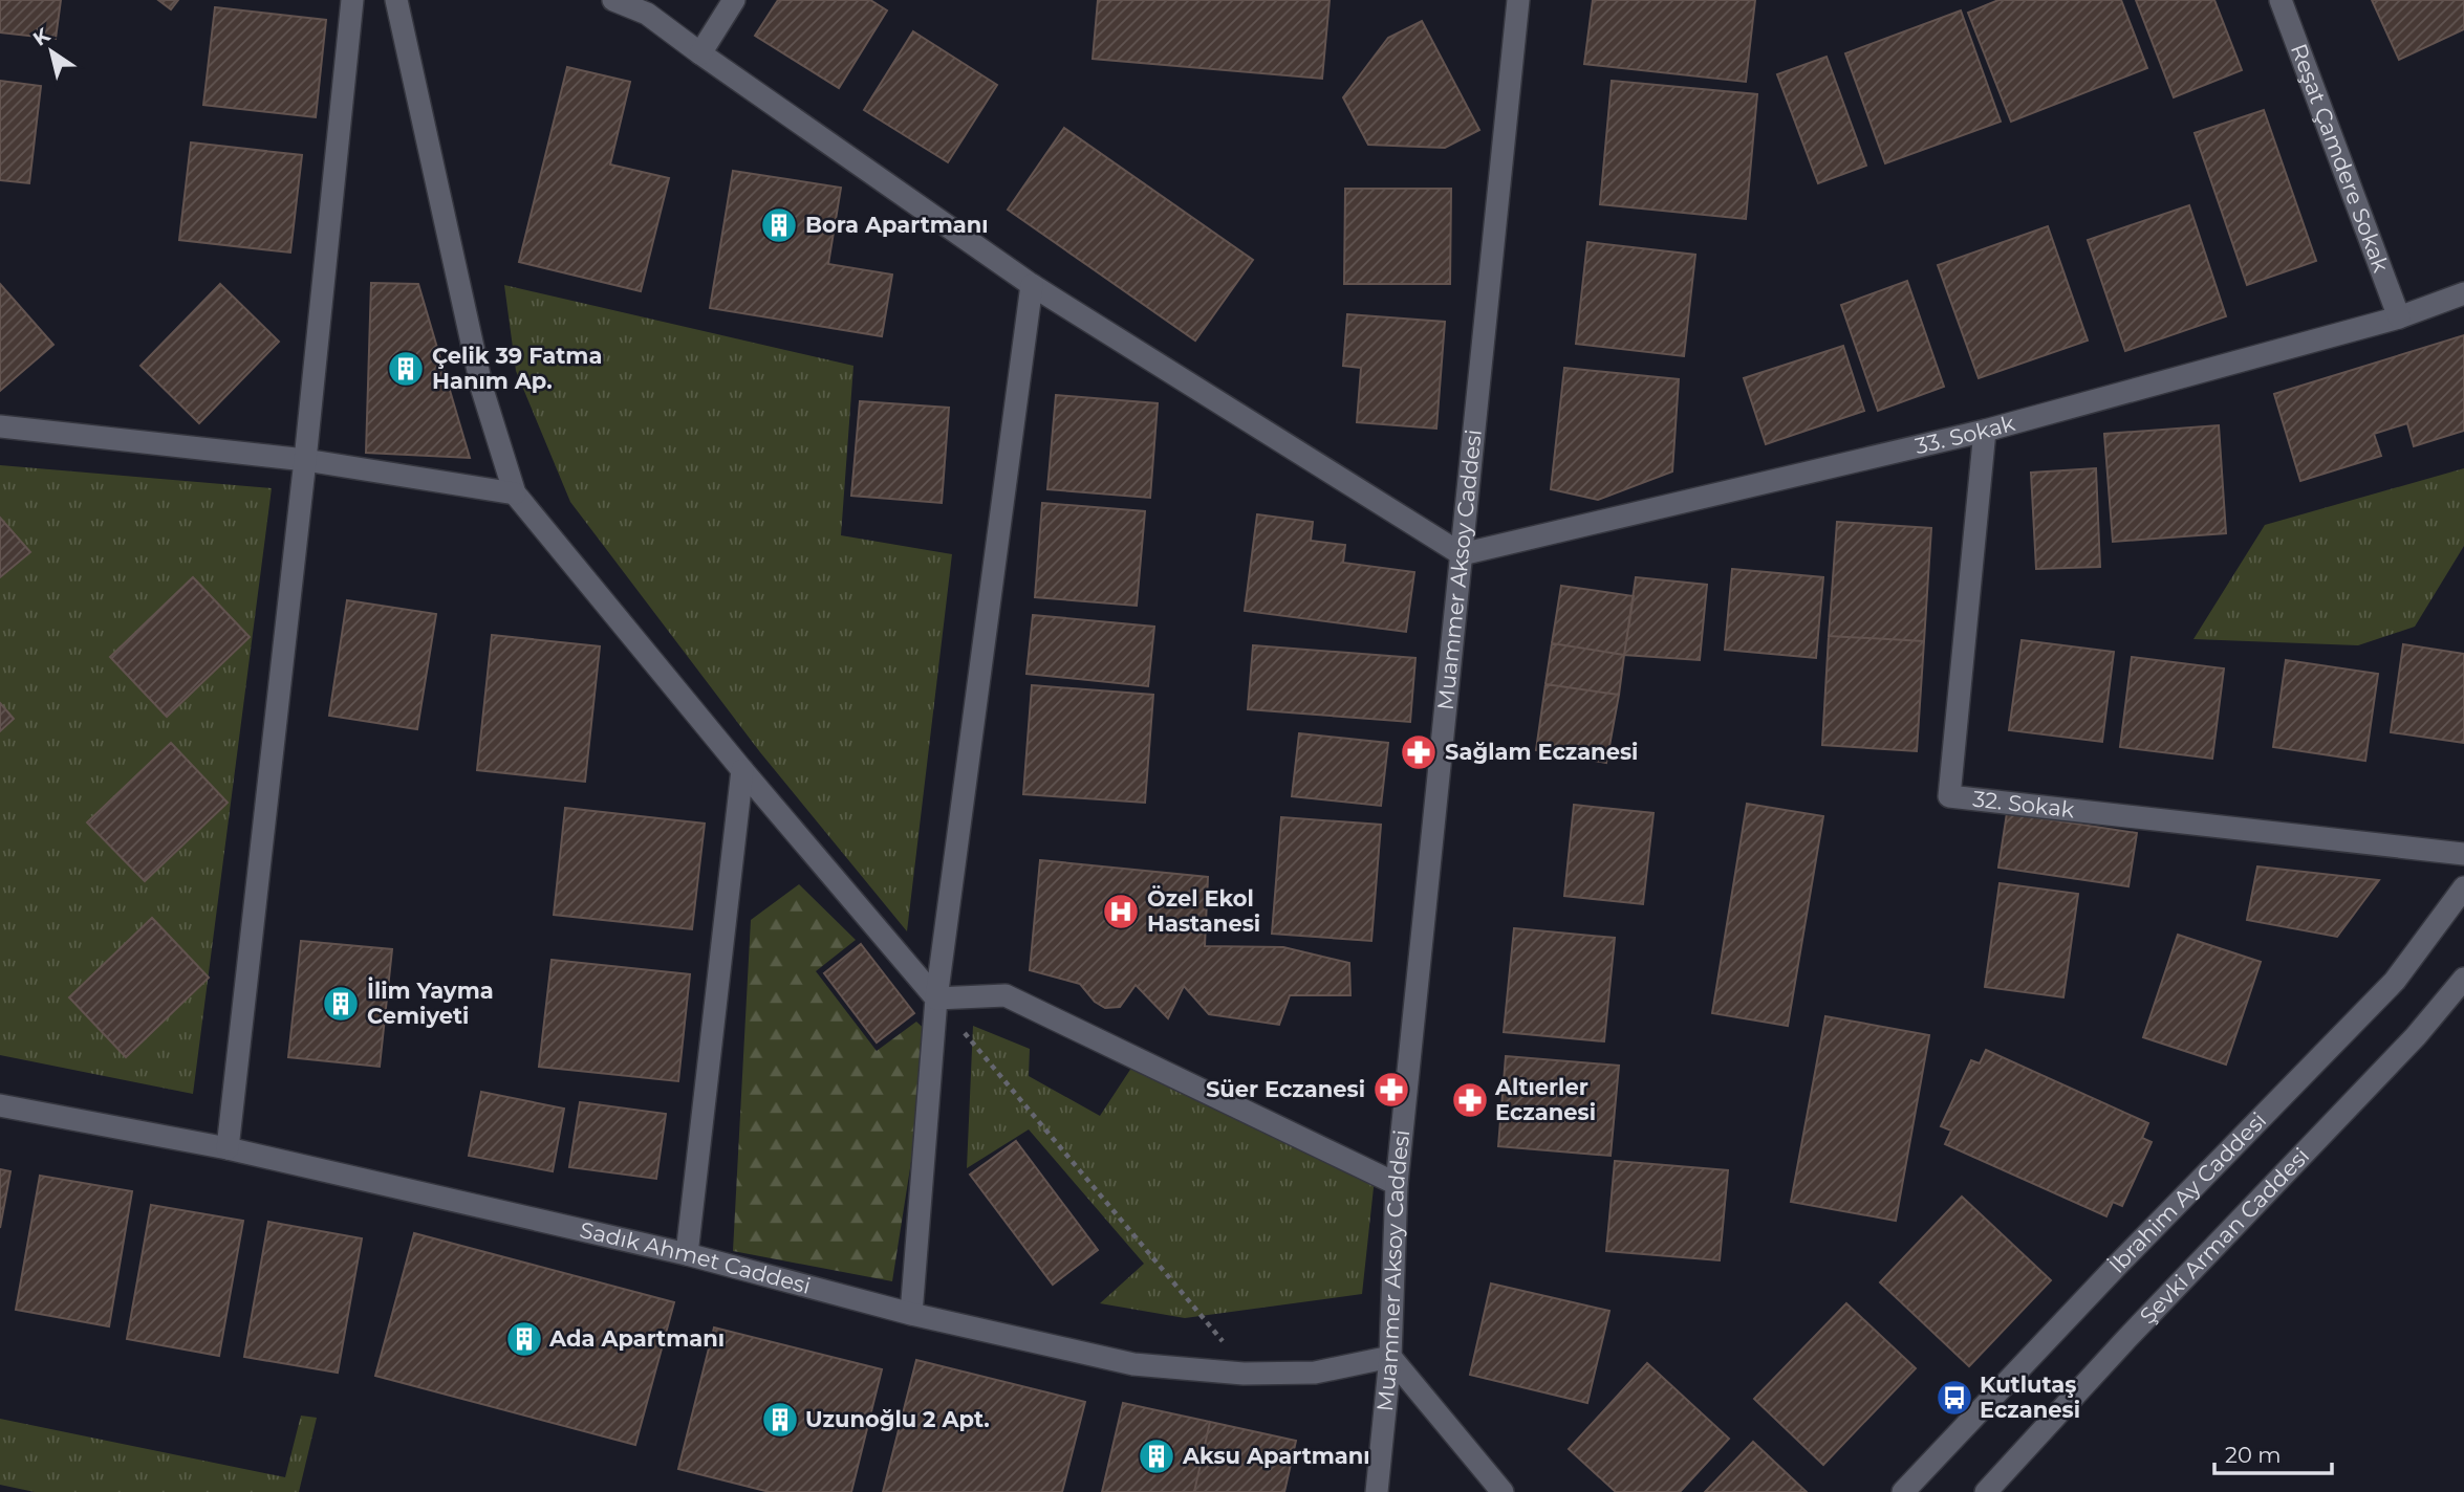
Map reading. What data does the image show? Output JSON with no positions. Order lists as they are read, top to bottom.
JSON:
{
  "streets": {
    "street": [
      "Reşat Çamdere Sokak",
      "33. Sokak",
      "Muammer Aksoy Caddesi",
      "32. Sokak",
      "İbrahim Ay Caddesi",
      "Şevki Arman Caddesi",
      "Sadık Ahmet Caddesi"
    ]
  },
  "crossings": [
    ["Reşat Çamdere Sokak", "33. Sokak"],
    ["33. Sokak", "Muammer Aksoy Caddesi"],
    ["33. Sokak", "32. Sokak"],
    ["Muammer Aksoy Caddesi", "Sadık Ahmet Caddesi"]
  ],
  "places": {
    "building": [
      "Bora Apartmanı",
      "Çelik 39 Fatma Hanım Ap.",
      "İlim Yayma Cemiyeti",
      "Ada Apartmanı",
      "Uzunoğlu 2 Apt.",
      "Aksu Apartmanı"
    ],
    "pharmacy": ["Sağlam Eczanesi", "Süer Eczanesi", "Altıerler Eczanesi"],
    "hospital": ["Özel Ekol Hastanesi"],
    "bus stop": ["Kutlutaş Eczanesi"]
  },
  "scale_bar": "20 m",
  "north": "top left"
}
